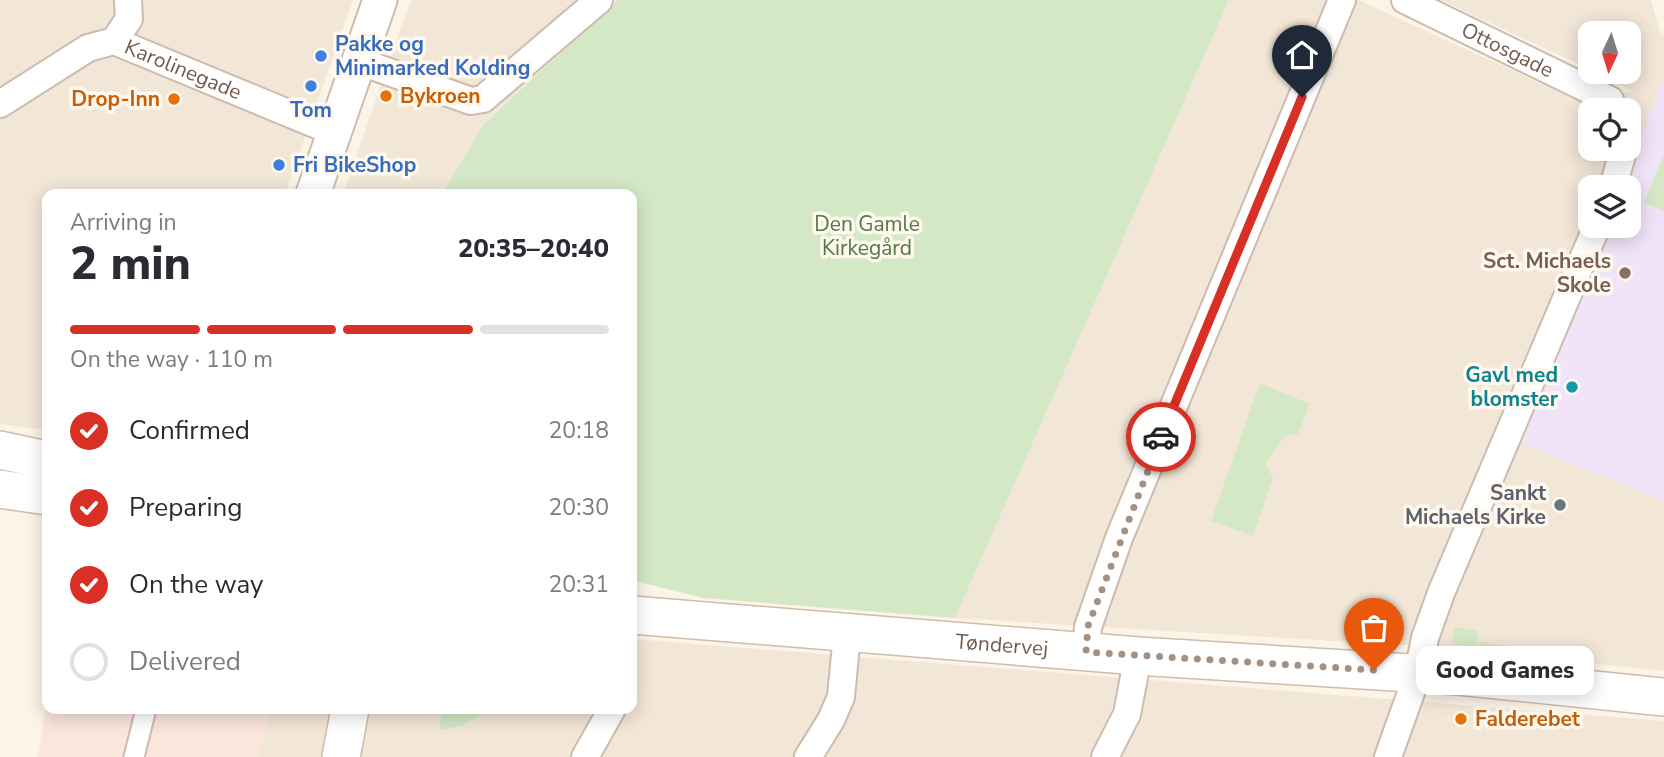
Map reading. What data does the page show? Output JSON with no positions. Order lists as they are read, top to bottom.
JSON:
{
  "streets": {
    "main road": ["Tøndervej"],
    "street": ["Ottosgade", "Karolinegade"]
  },
  "parks": ["Den Gamle Kirkegård"],
  "places": [
    "Pakke og Minimarked Kolding",
    "Tom",
    "Bykroen",
    "Drop-Inn",
    "Fri BikeShop",
    "Sct. Michaels Skole",
    "Gavl med blomster",
    "Sankt Michaels Kirke",
    "Good Games",
    "Falderebet"
  ],
  "north": "bottom",
  "page": {
    "heading": ["2 min", "Arriving in", "20:35–20:40"],
    "bar": "On the way · 110 m",
    "list": [
      ["Confirmed", "20:18"],
      ["Preparing", "20:30"],
      ["On the way", "20:31"],
      "Delivered"
    ],
    "bubble": "Good Games"
  }
}
